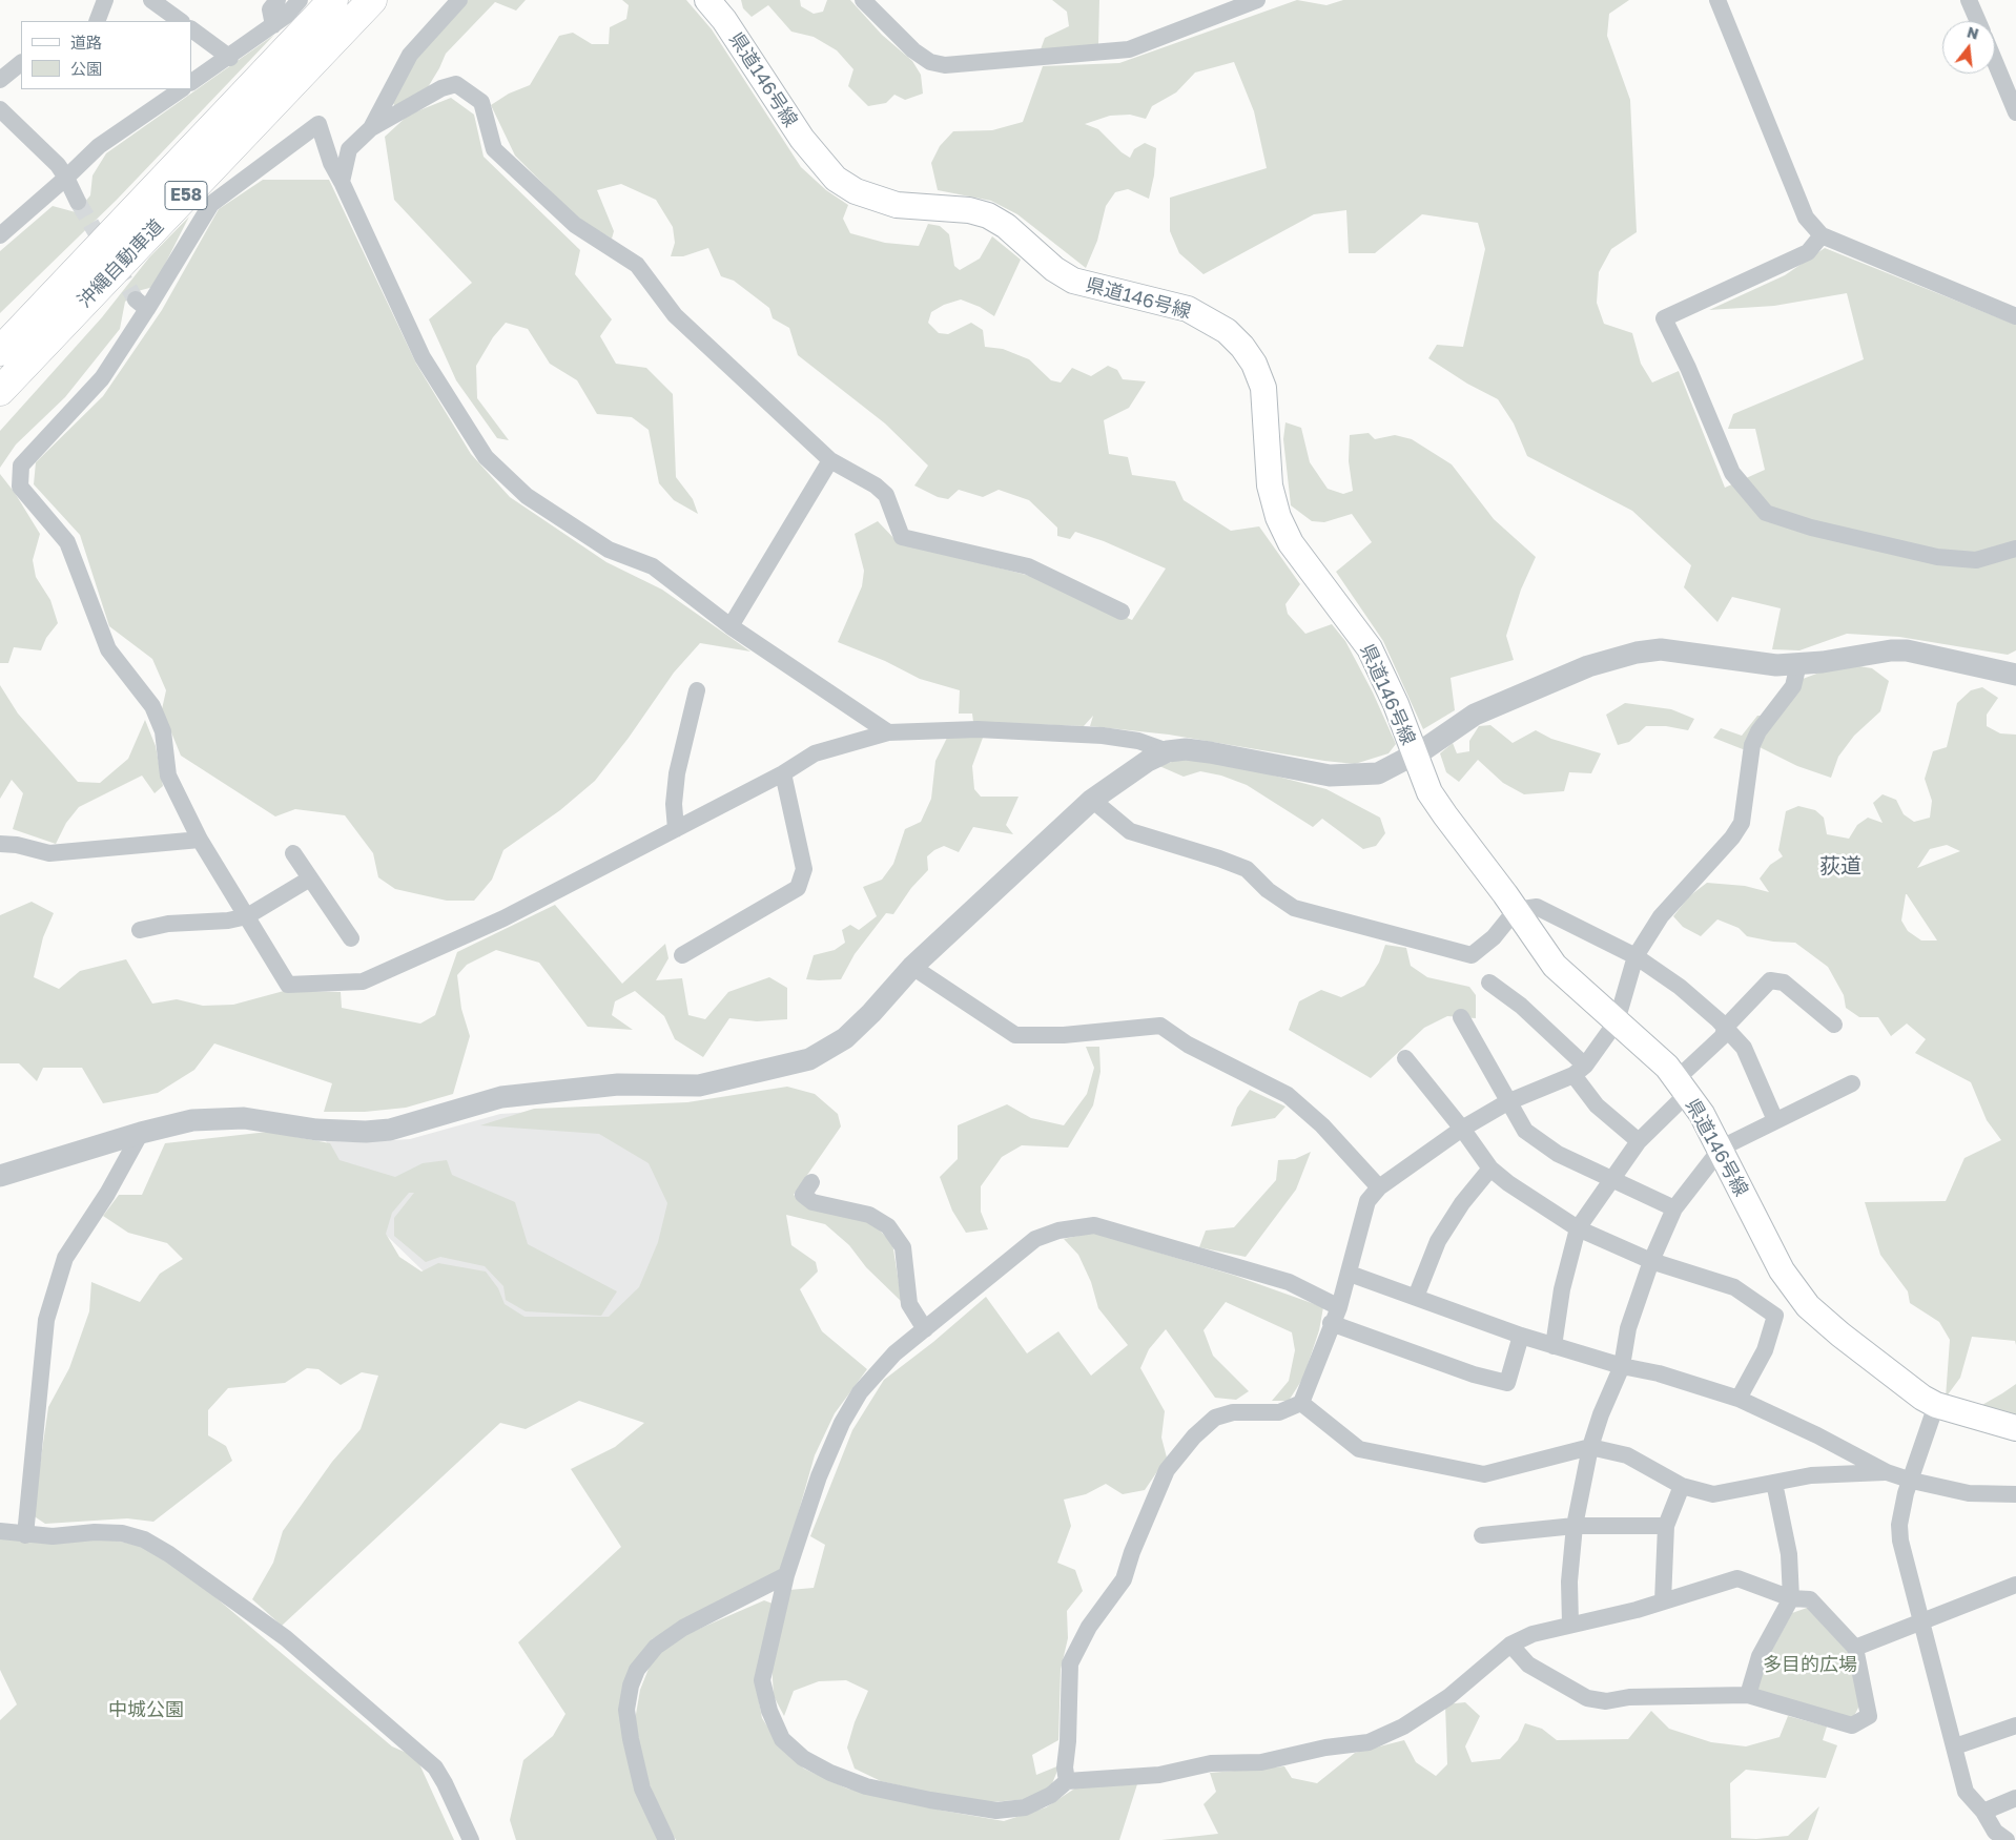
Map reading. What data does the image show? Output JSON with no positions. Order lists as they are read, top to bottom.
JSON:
{
  "streets": {
    "highway": ["E58", "沖縄自動車道"],
    "main road": ["県道146号線"]
  },
  "districts": ["荻道"],
  "parks": ["多目的広場", "中城公園"],
  "legend": ["道路", "公園"],
  "north": "top"
}
